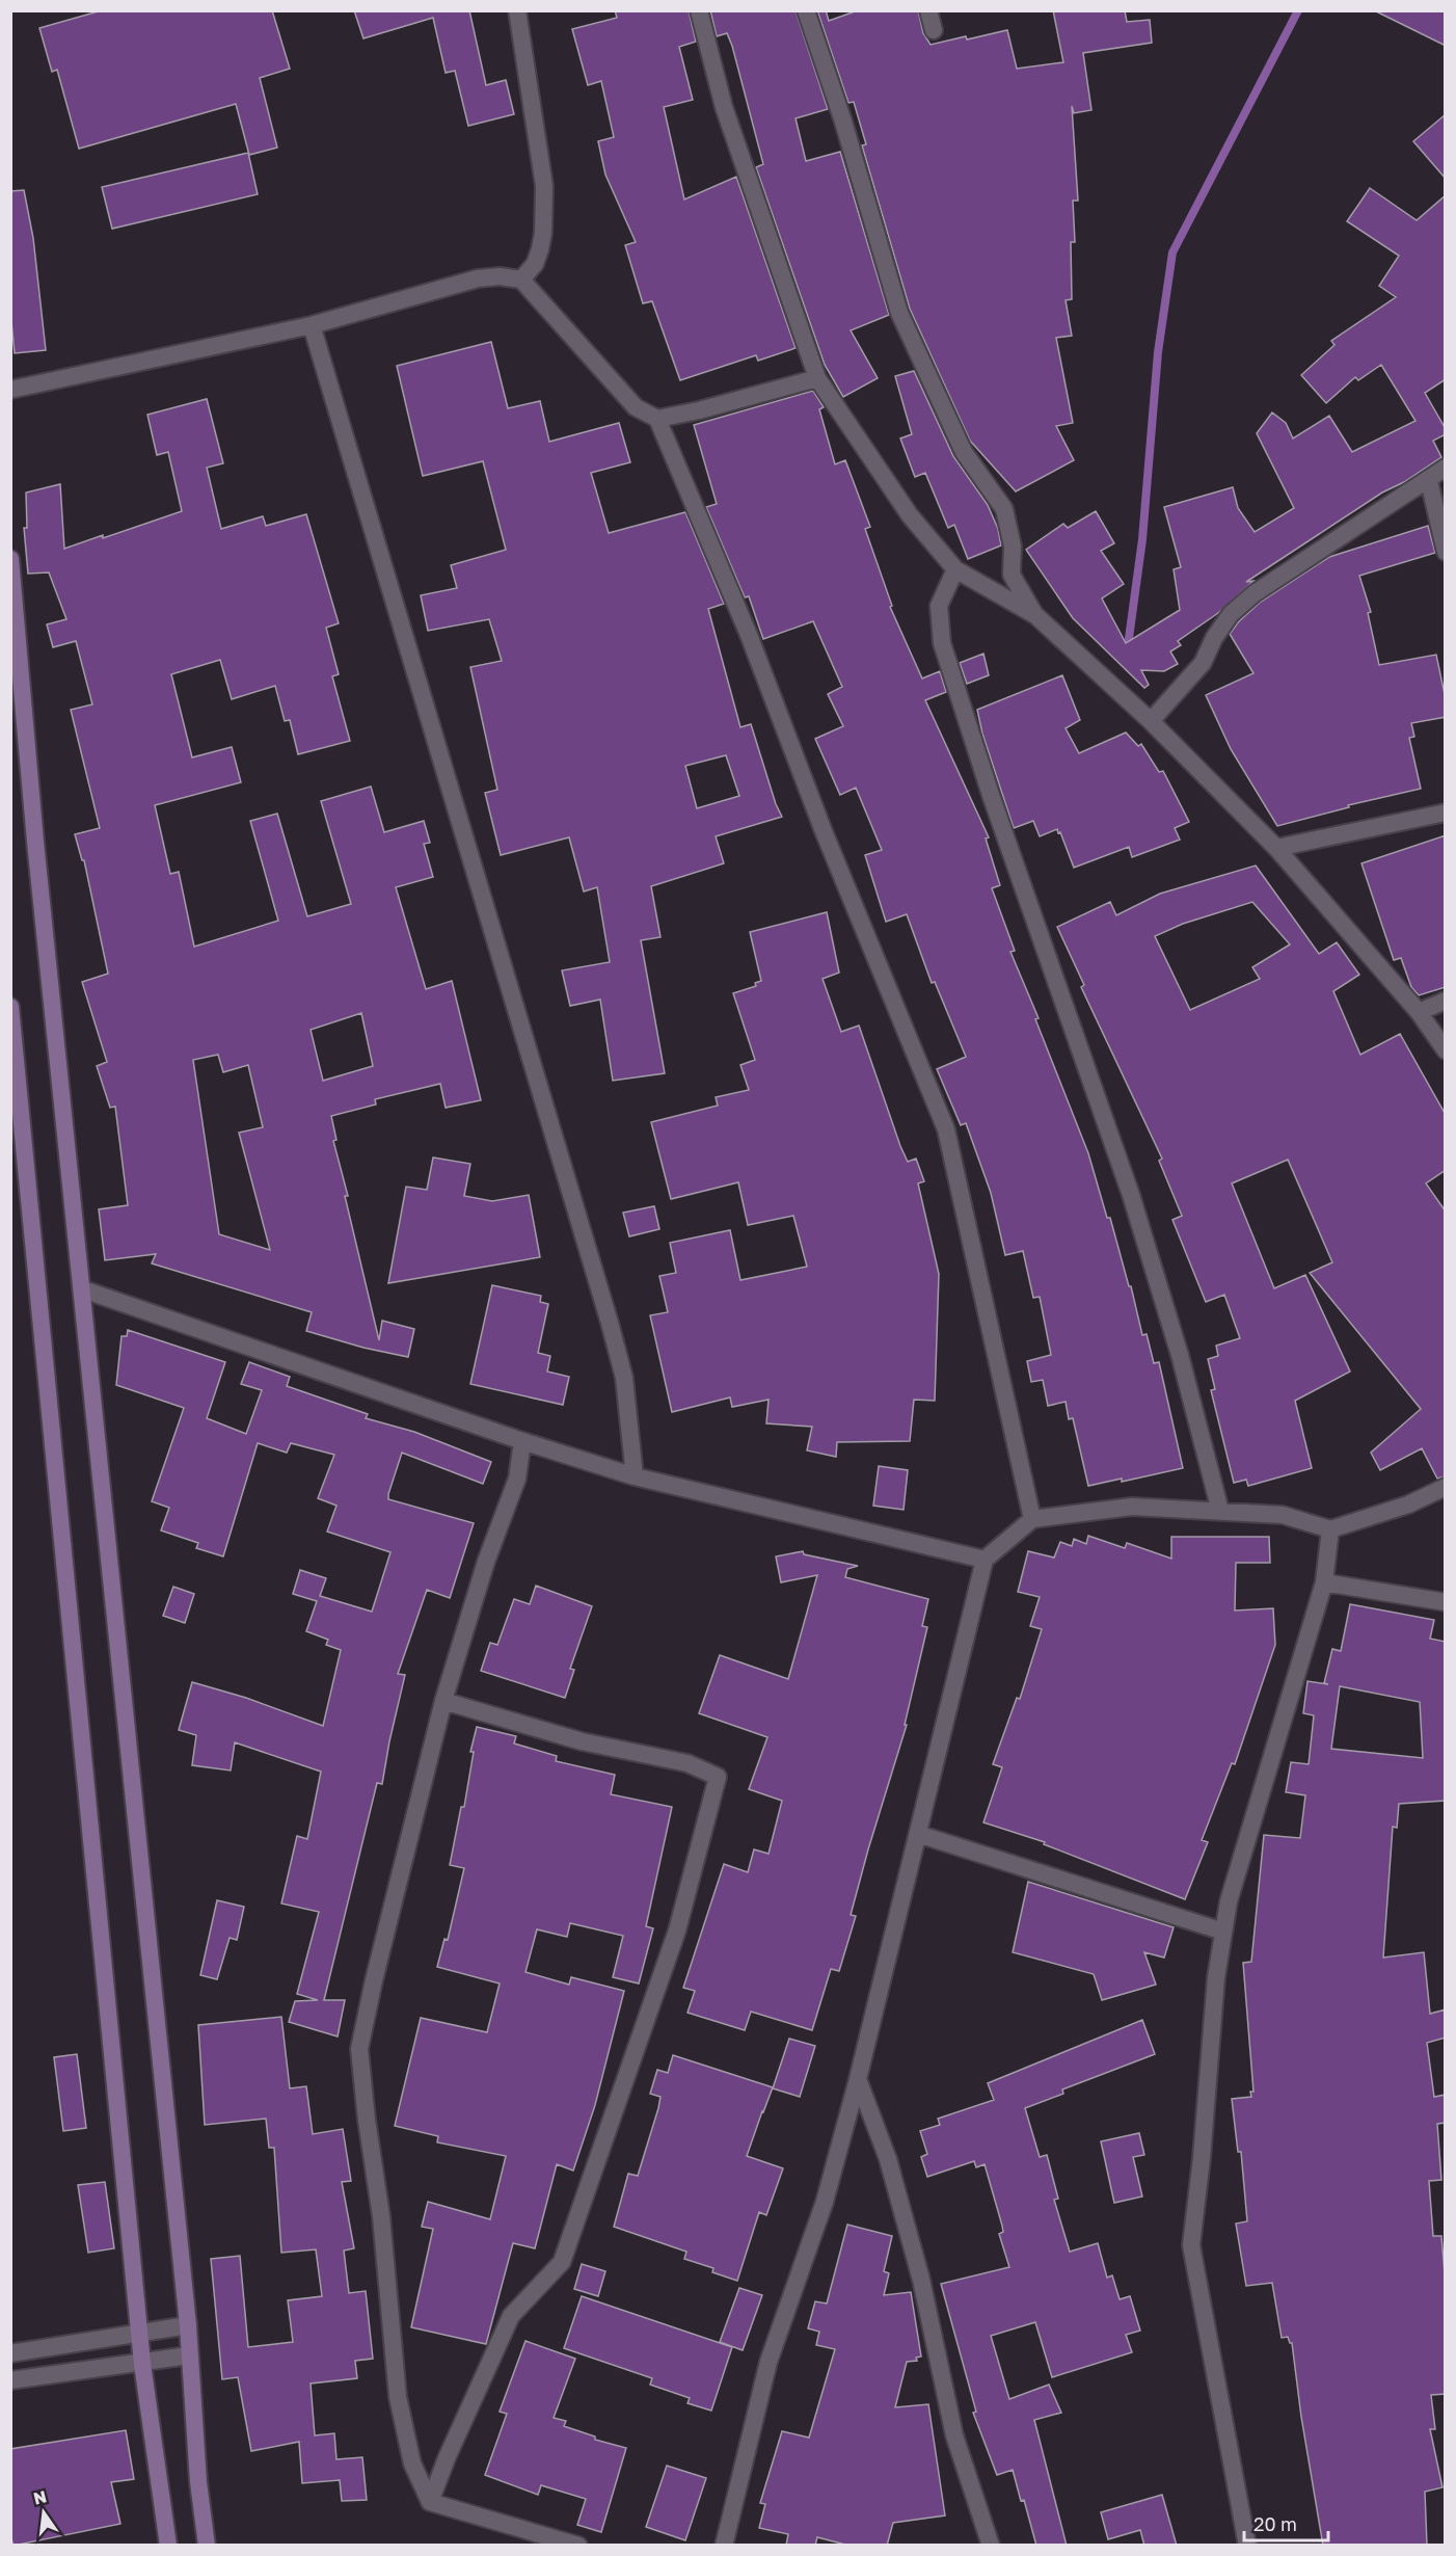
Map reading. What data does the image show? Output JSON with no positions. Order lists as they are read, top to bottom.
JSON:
{
  "scale_bar": "20 m",
  "north": "top"
}
